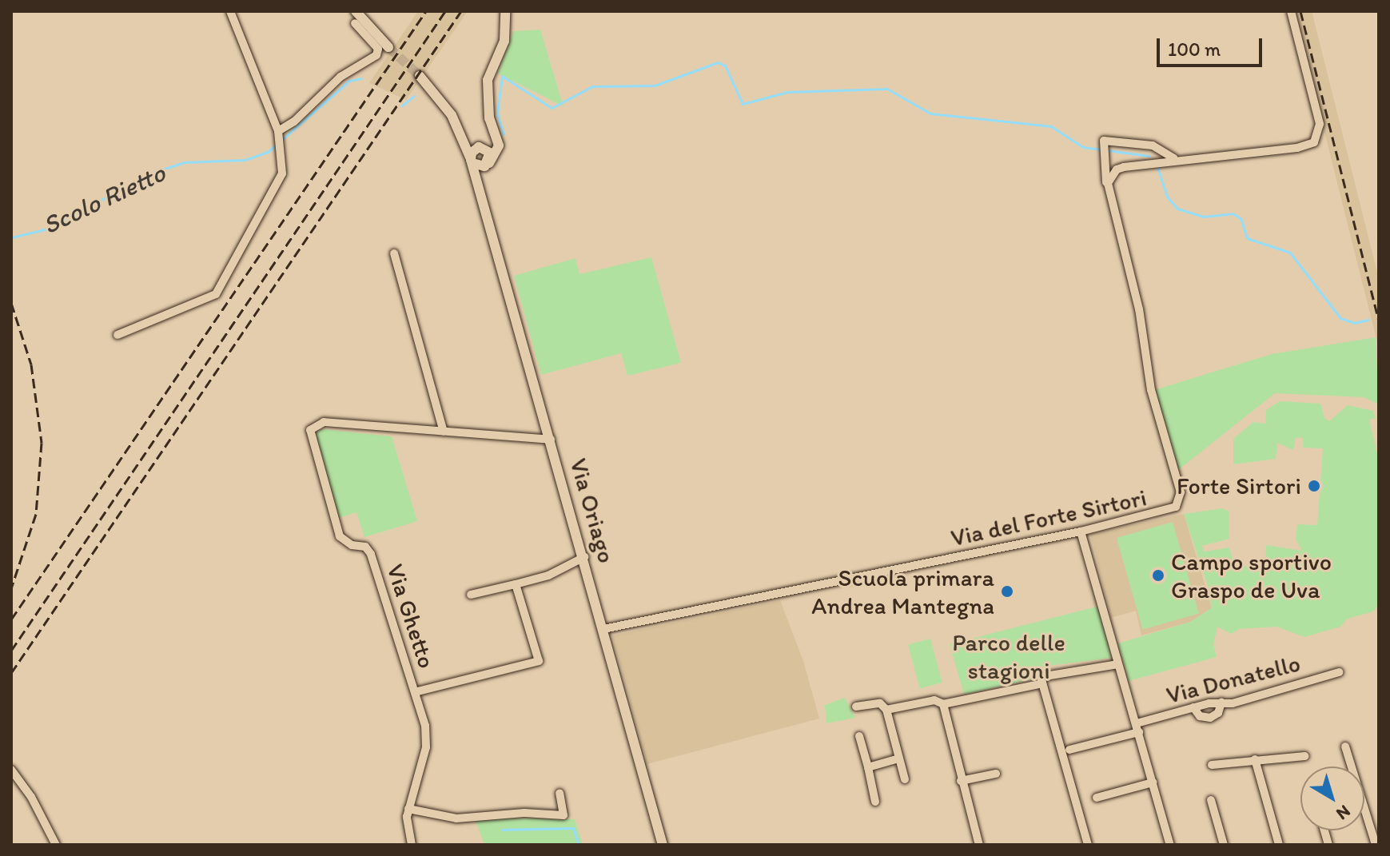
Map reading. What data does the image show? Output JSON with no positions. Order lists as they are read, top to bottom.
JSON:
{
  "streets": {
    "street": [
      "Via Oriago",
      "Via del Forte Sirtori",
      "Via Ghetto",
      "Via Donatello"
    ]
  },
  "crossings": [
    ["Via Oriago", "Via del Forte Sirtori"],
    ["Via Oriago", "Via Ghetto"]
  ],
  "water": ["Scolo Rietto"],
  "parks": ["Parco delle stagioni"],
  "places": ["Forte Sirtori", "Campo sportivo Graspo de Uva", "Scuola primara Andrea Mantegna"],
  "scale_bar": "100 m",
  "north": "bottom right"
}
